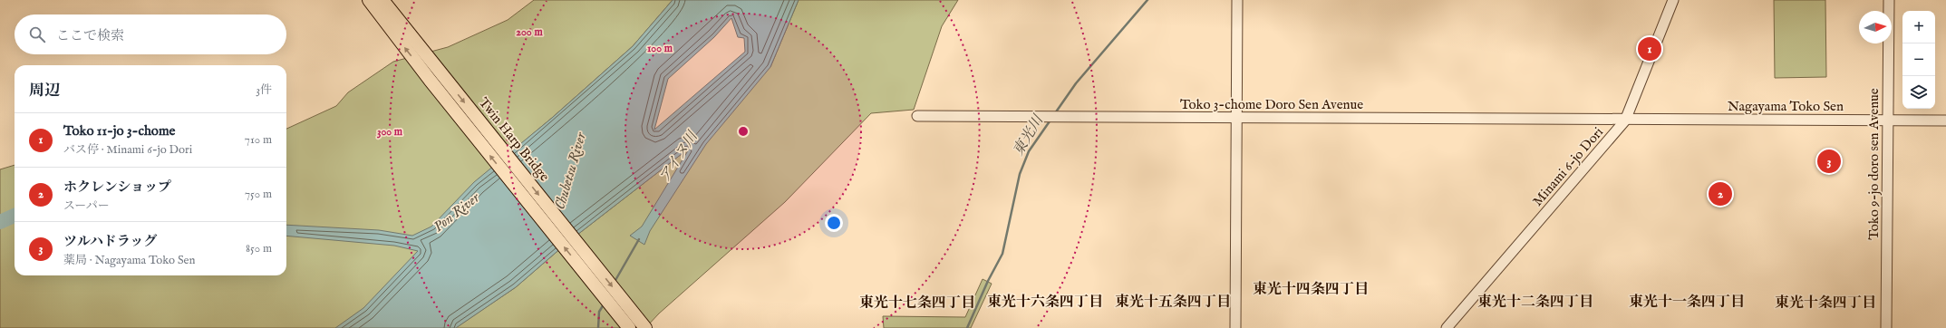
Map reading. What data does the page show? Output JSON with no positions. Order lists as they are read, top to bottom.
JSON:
{
  "streets": {
    "main road": ["Twin Harp Bridge"],
    "street": [
      "Toko 3-chome Doro Sen Avenue",
      "Nagayama Toko Sen",
      "Toko 9-jo doro sen Avenue",
      "Minami 6-jo Dori"
    ]
  },
  "crossings": [
    ["Toko 3-chome Doro Sen Avenue", "Nagayama Toko Sen"],
    ["Toko 3-chome Doro Sen Avenue", "Minami 6-jo Dori"],
    ["Nagayama Toko Sen", "Toko 9-jo doro sen Avenue"],
    ["Nagayama Toko Sen", "Minami 6-jo Dori"]
  ],
  "districts": [
    "東光十四条四丁目",
    "東光十六条四丁目",
    "東光十五条四丁目",
    "東光十二条四丁目",
    "東光十一条四丁目",
    "東光十七条四丁目",
    "東光十条四丁目"
  ],
  "water": [
    "東光川",
    "アイヌ川",
    "Chubetsu River",
    "Pon River"
  ],
  "north": "right",
  "page": {
    "map_buttons": ["+", "−"],
    "search": "ここで検索",
    "pins": ["1", "3", "2"],
    "heading": ["周辺", "3件"],
    "list": [
      {
        "mark": "1",
        "name": "Toko 11-jo 3-chome",
        "note": "バス停 · Minami 6-jo Dori",
        "value": "710 m"
      },
      {
        "mark": "2",
        "name": "ホクレンショップ",
        "note": "スーパー",
        "value": "750 m"
      },
      {
        "mark": "3",
        "name": "ツルハドラッグ",
        "note": "薬局 · Nagayama Toko Sen",
        "value": "850 m"
      }
    ]
  },
  "rings": ["200 m", "100 m", "300 m"]
}
